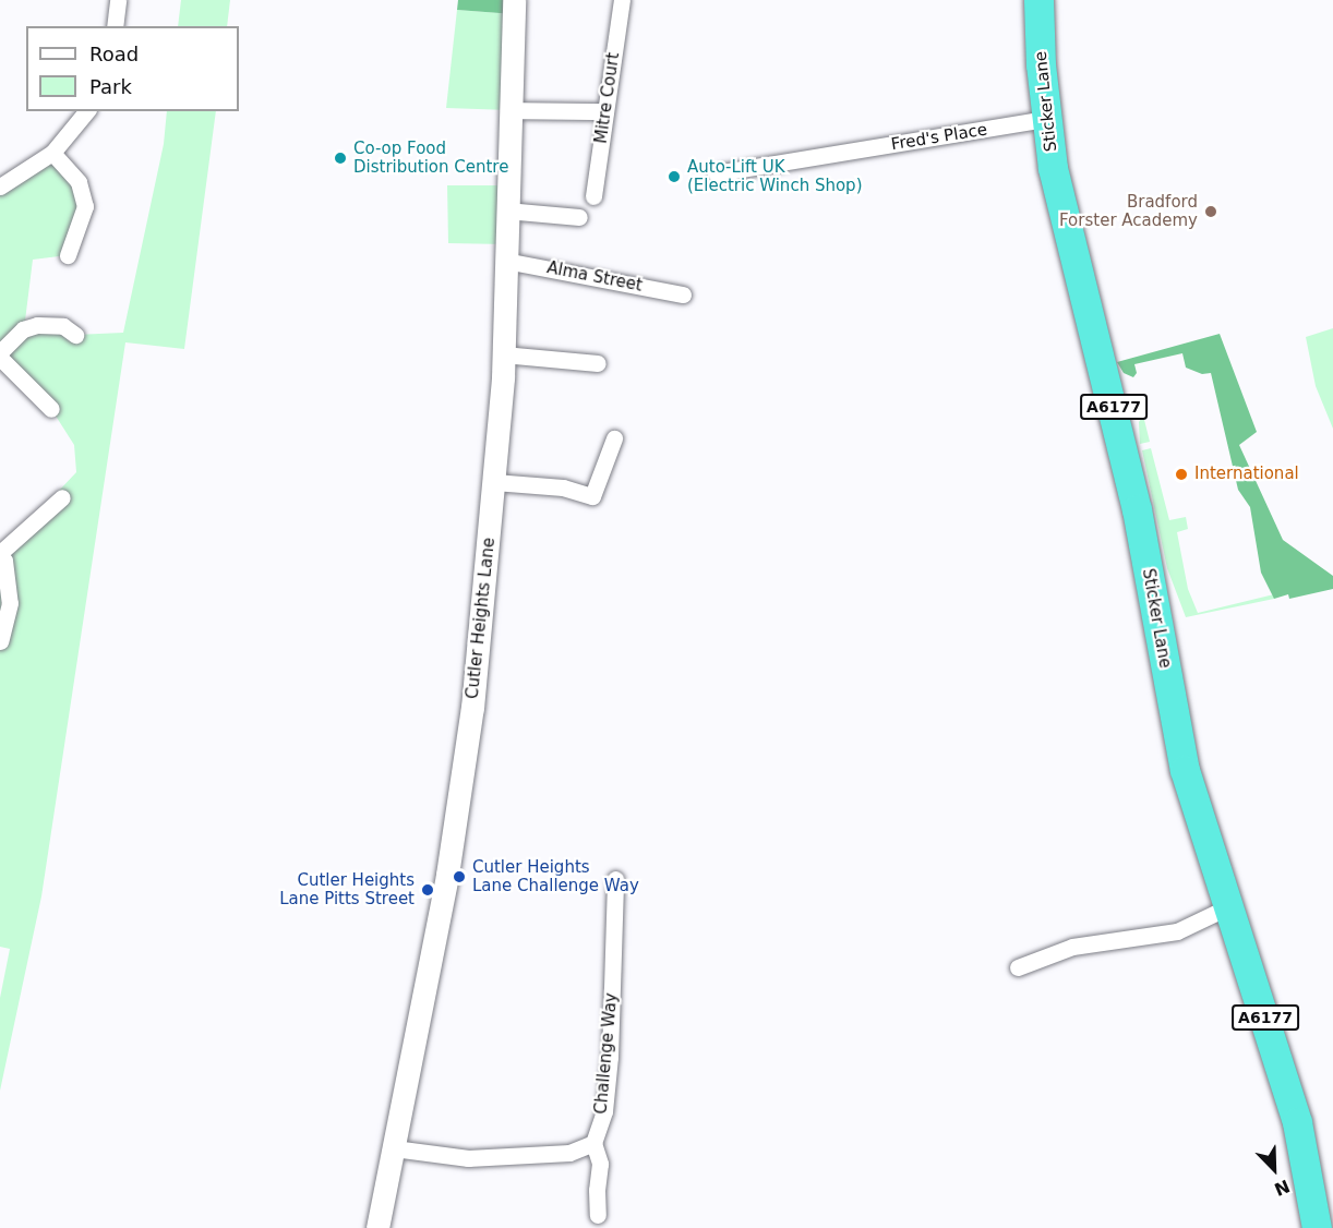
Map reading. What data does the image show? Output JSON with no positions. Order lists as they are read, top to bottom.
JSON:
{
  "streets": {
    "highway": ["Sticker Lane", "A6177"],
    "street": [
      "Mitre Court",
      "Fred's Place",
      "Alma Street",
      "Cutler Heights Lane",
      "Challenge Way"
    ]
  },
  "crossings": [
    ["Sticker Lane", "Fred's Place"],
    ["Alma Street", "Cutler Heights Lane"]
  ],
  "places": [
    "Co-op Food Distribution Centre",
    "Auto-Lift UK (Electric Winch Shop)",
    "Bradford Forster Academy",
    "International",
    "Cutler Heights Lane Challenge Way",
    "Cutler Heights Lane Pitts Street"
  ],
  "legend": ["Road", "Park"],
  "north": "bottom right"
}
